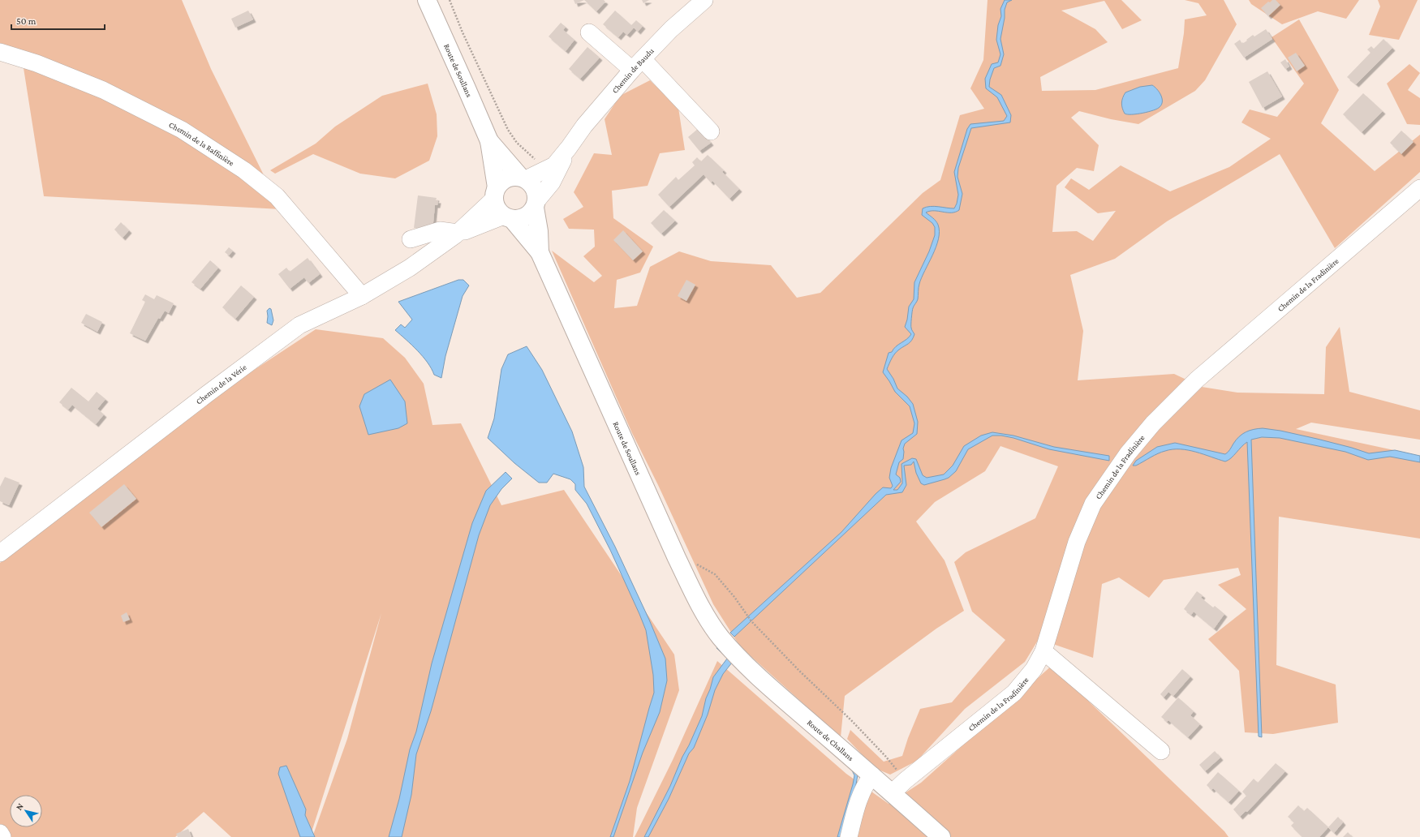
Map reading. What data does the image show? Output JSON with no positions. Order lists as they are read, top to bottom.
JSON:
{
  "streets": {
    "main road": ["Route de Soullans", "Route de Challans"],
    "street": [
      "Chemin de Baudu",
      "Chemin de la Raffinière",
      "Chemin de la Fradinière",
      "Chemin de la Vérie"
    ]
  },
  "crossings": [
    ["Route de Soullans", "Chemin de Baudu"],
    ["Route de Soullans", "Chemin de la Vérie"],
    ["Route de Soullans", "Route de Challans"],
    ["Chemin de Baudu", "Chemin de la Vérie"],
    ["Chemin de la Raffinière", "Chemin de la Vérie"],
    ["Chemin de la Fradinière", "Route de Challans"]
  ],
  "scale_bar": "50 m",
  "north": "top left"
}
